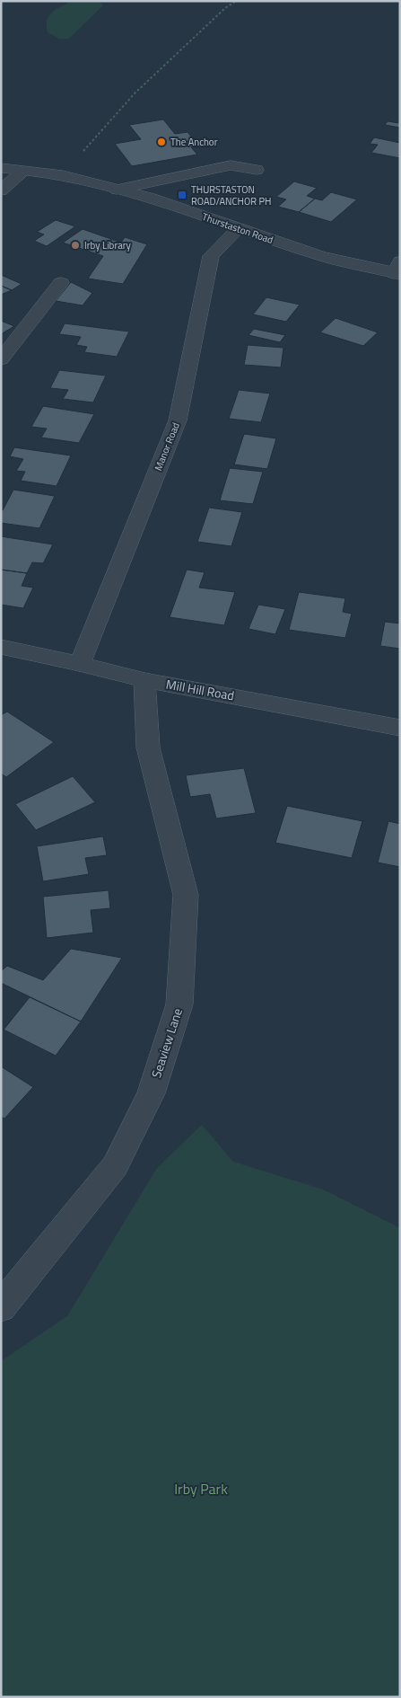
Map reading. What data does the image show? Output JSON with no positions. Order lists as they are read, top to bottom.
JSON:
{
  "streets": {
    "street": [
      "Thurstaston Road",
      "Manor Road",
      "Mill Hill Road",
      "Seaview Lane"
    ]
  },
  "crossings": [
    ["Thurstaston Road", "Manor Road"],
    ["Manor Road", "Mill Hill Road"],
    ["Mill Hill Road", "Seaview Lane"]
  ],
  "parks": ["Irby Park"],
  "places": {
    "other": ["The Anchor", "Irby Library"],
    "transit": ["THURSTASTON ROAD/ANCHOR PH"]
  }
}
